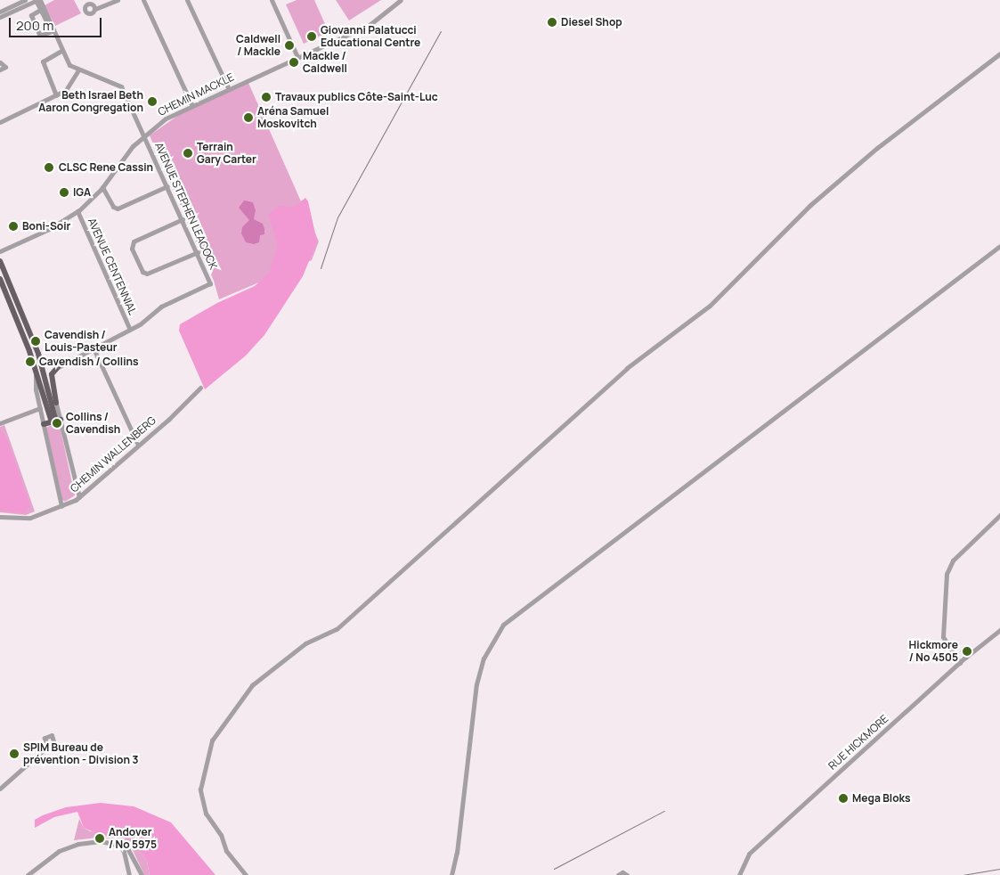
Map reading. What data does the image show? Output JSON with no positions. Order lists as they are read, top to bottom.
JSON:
{
  "streets": {
    "street": [
      "CHEMIN MACKLE",
      "AVENUE STEPHEN LEACOCK",
      "AVENUE CENTENNIAL",
      "CHEMIN WALLENBERG",
      "RUE HICKMORE"
    ]
  },
  "crossings": [
    ["CHEMIN MACKLE", "AVENUE STEPHEN LEACOCK"],
    ["CHEMIN MACKLE", "AVENUE CENTENNIAL"],
    ["AVENUE STEPHEN LEACOCK", "AVENUE CENTENNIAL"]
  ],
  "places": [
    "Diesel Shop",
    "Giovanni Palatucci Educational Centre",
    "Caldwell / Mackle",
    "Mackle / Caldwell",
    "Travaux publics Côte-Saint-Luc",
    "Beth Israel Beth Aaron Congregation",
    "Aréna Samuel Moskovitch",
    "Terrain Gary Carter",
    "CLSC Rene Cassin",
    "IGA",
    "Boni-Soir",
    "Cavendish / Louis-Pasteur",
    "Cavendish / Collins",
    "Collins / Cavendish",
    "Hickmore / No 4505",
    "SPIM Bureau de prévention - Division 3",
    "Mega Bloks",
    "Andover / No 5975"
  ],
  "scale_bar": "200 m"
}
